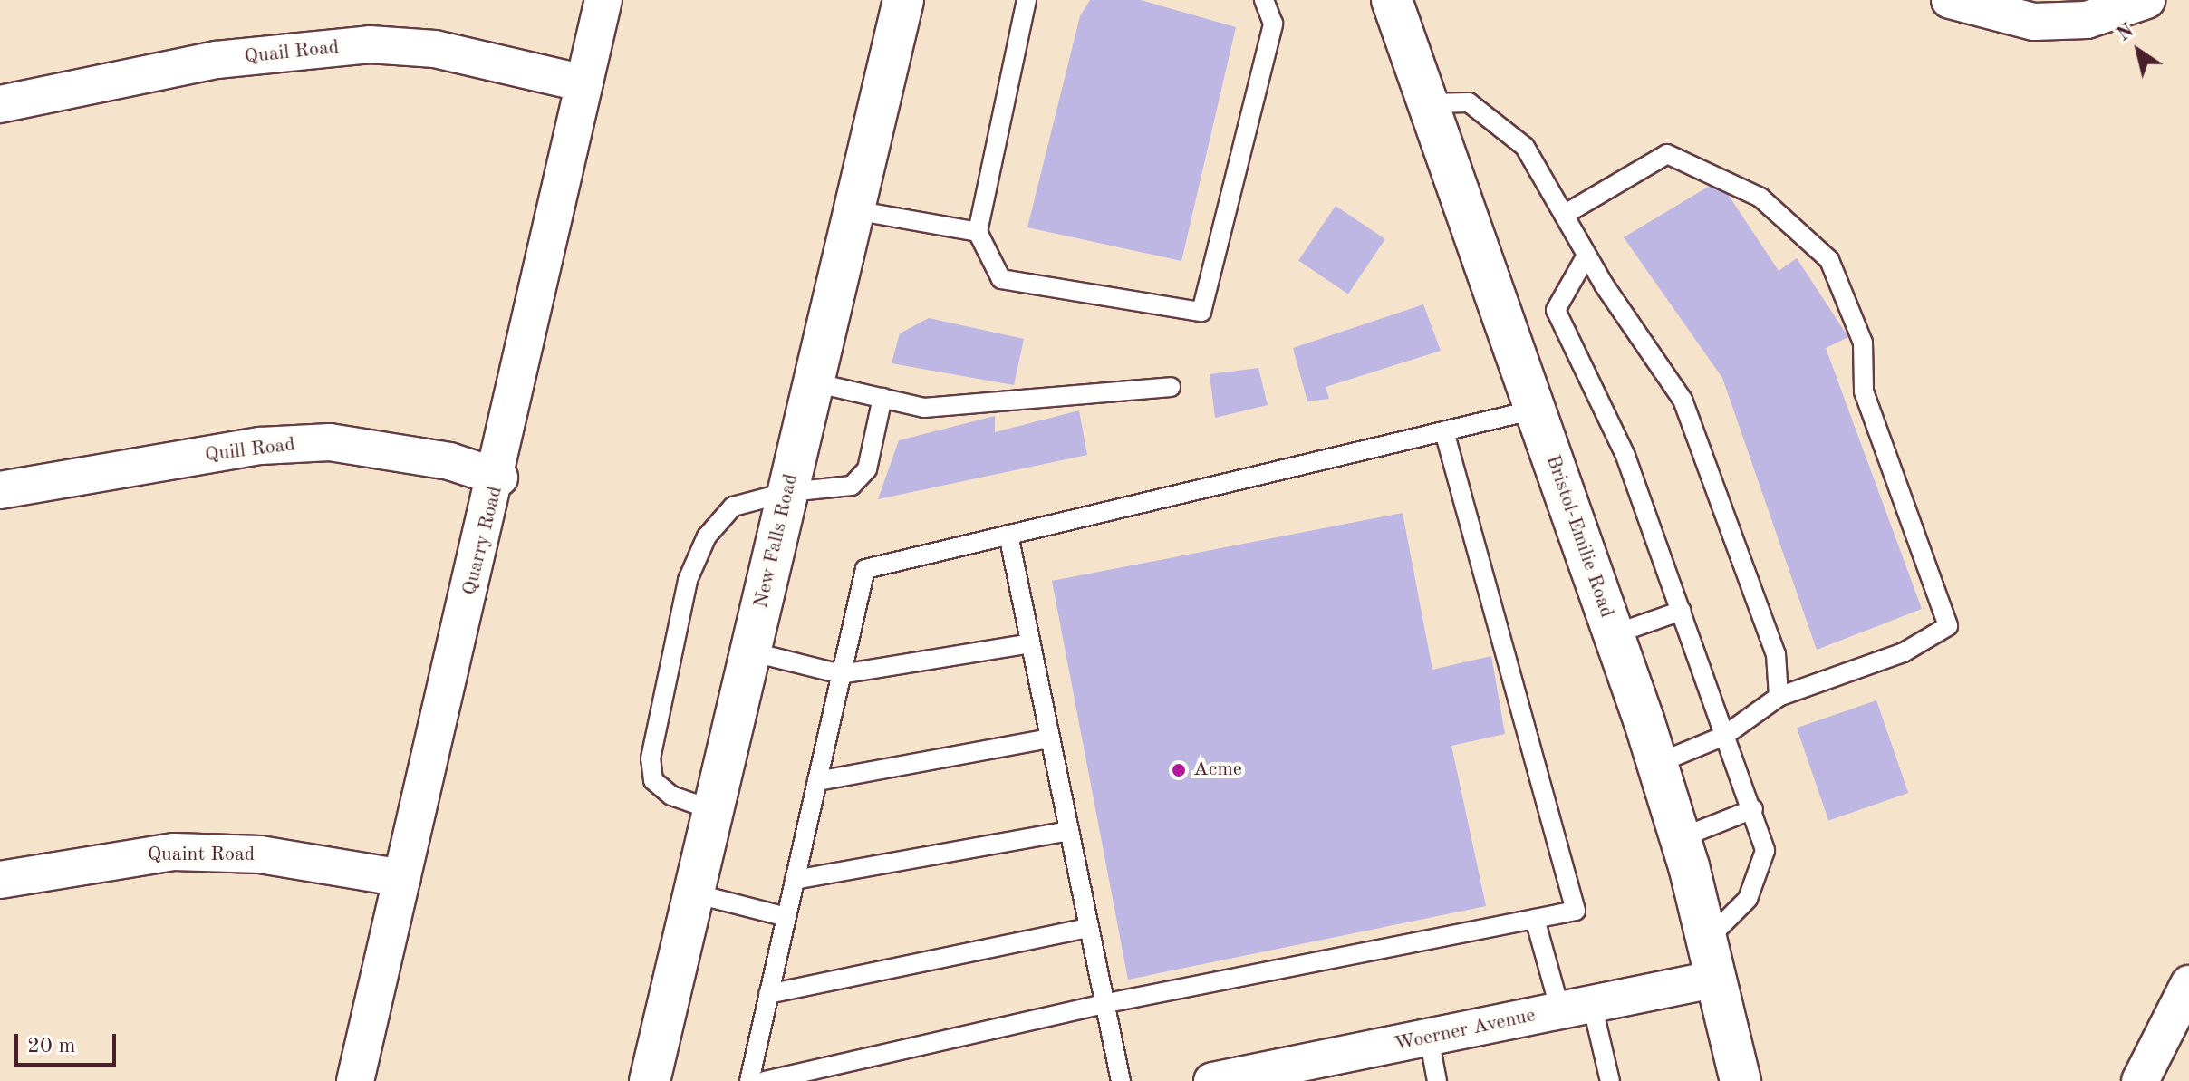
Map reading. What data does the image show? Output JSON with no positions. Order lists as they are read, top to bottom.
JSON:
{
  "streets": {
    "street": [
      "Quail Road",
      "Quill Road",
      "Bristol-Emilie Road",
      "Quarry Road",
      "New Falls Road",
      "Quaint Road",
      "Woerner Avenue"
    ]
  },
  "crossings": [
    ["Quail Road", "Quarry Road"],
    ["Quill Road", "Quarry Road"],
    ["Bristol-Emilie Road", "Woerner Avenue"],
    ["Quarry Road", "Quaint Road"]
  ],
  "places": ["Acme"],
  "scale_bar": "20 m",
  "north": "top left"
}
